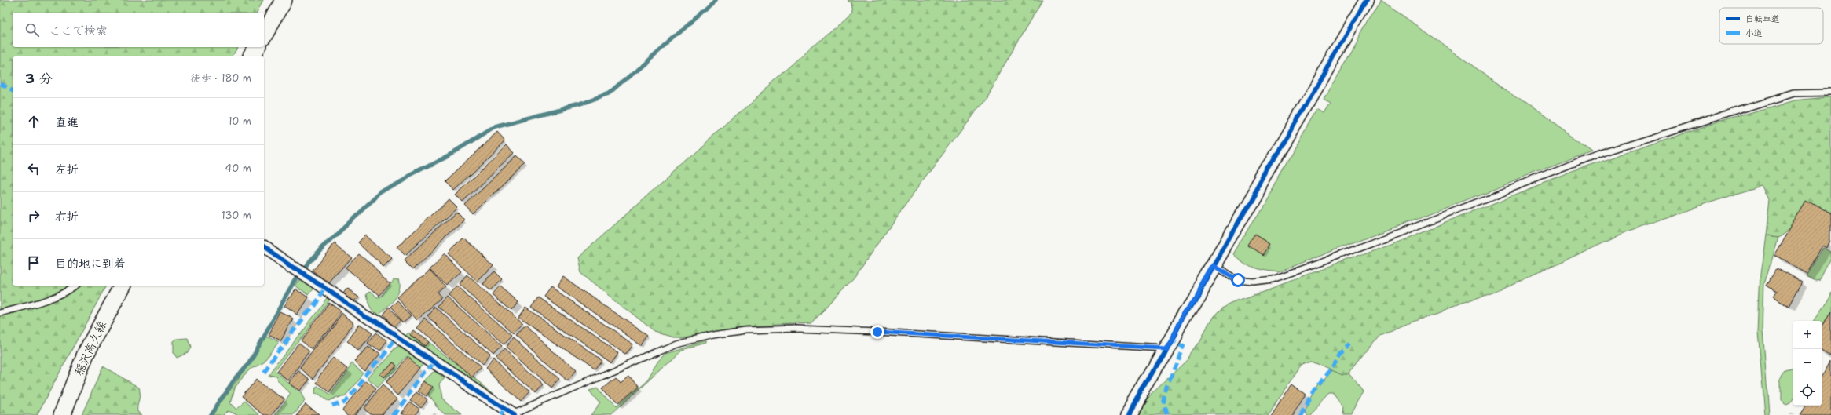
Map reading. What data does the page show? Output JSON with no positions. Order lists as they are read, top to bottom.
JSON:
{
  "streets": {
    "main road": ["稲沢高久線"]
  },
  "legend": ["自転車道", "小道"],
  "page": {
    "search": "ここで検索",
    "heading": ["3 分", "徒歩 · 180 m"],
    "list": [
      ["直進", "10 m"],
      ["左折", "40 m"],
      ["右折", "130 m"],
      "目的地に到着"
    ],
    "map_buttons": ["+", "−"]
  }
}
